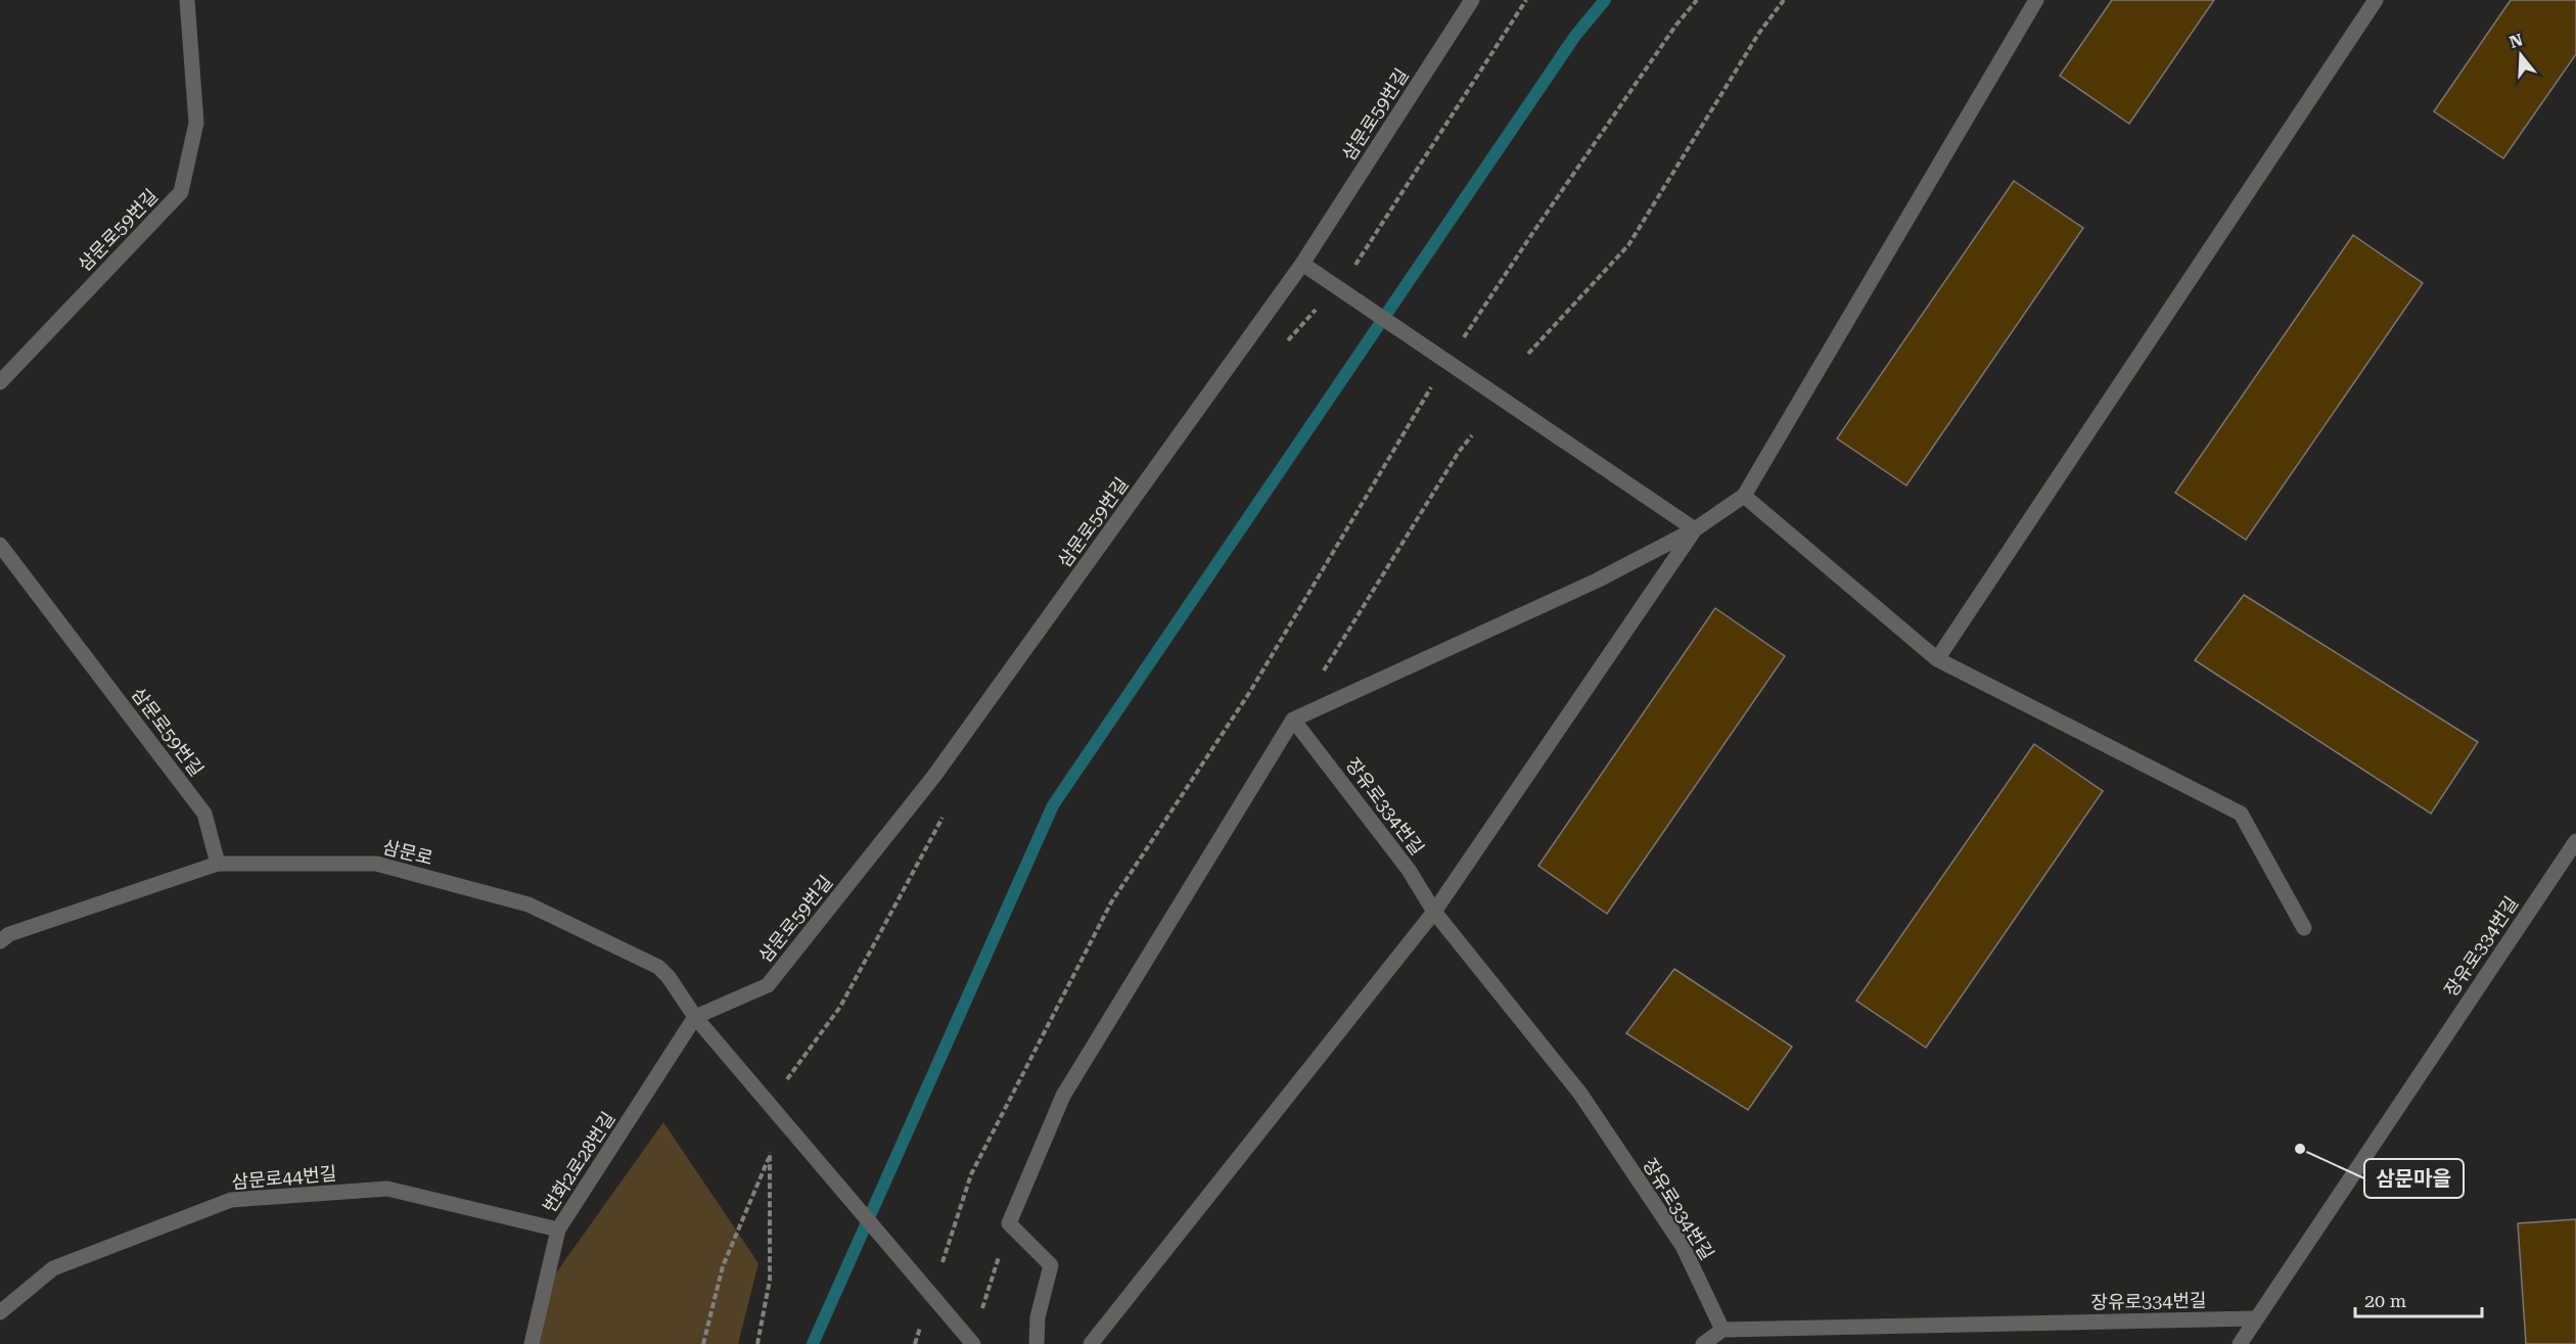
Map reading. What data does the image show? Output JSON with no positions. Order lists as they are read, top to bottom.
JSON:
{
  "streets": {
    "street": [
      "삼문로59번길",
      "장유로334번길",
      "삼문로",
      "번화2로28번길",
      "삼문로44번길"
    ]
  },
  "crossings": [
    ["삼문로59번길", "삼문로"],
    ["삼문로59번길", "번화2로28번길"],
    ["삼문로", "번화2로28번길"],
    ["번화2로28번길", "삼문로44번길"]
  ],
  "places": ["삼문마을"],
  "scale_bar": "20 m",
  "north": "top"
}
